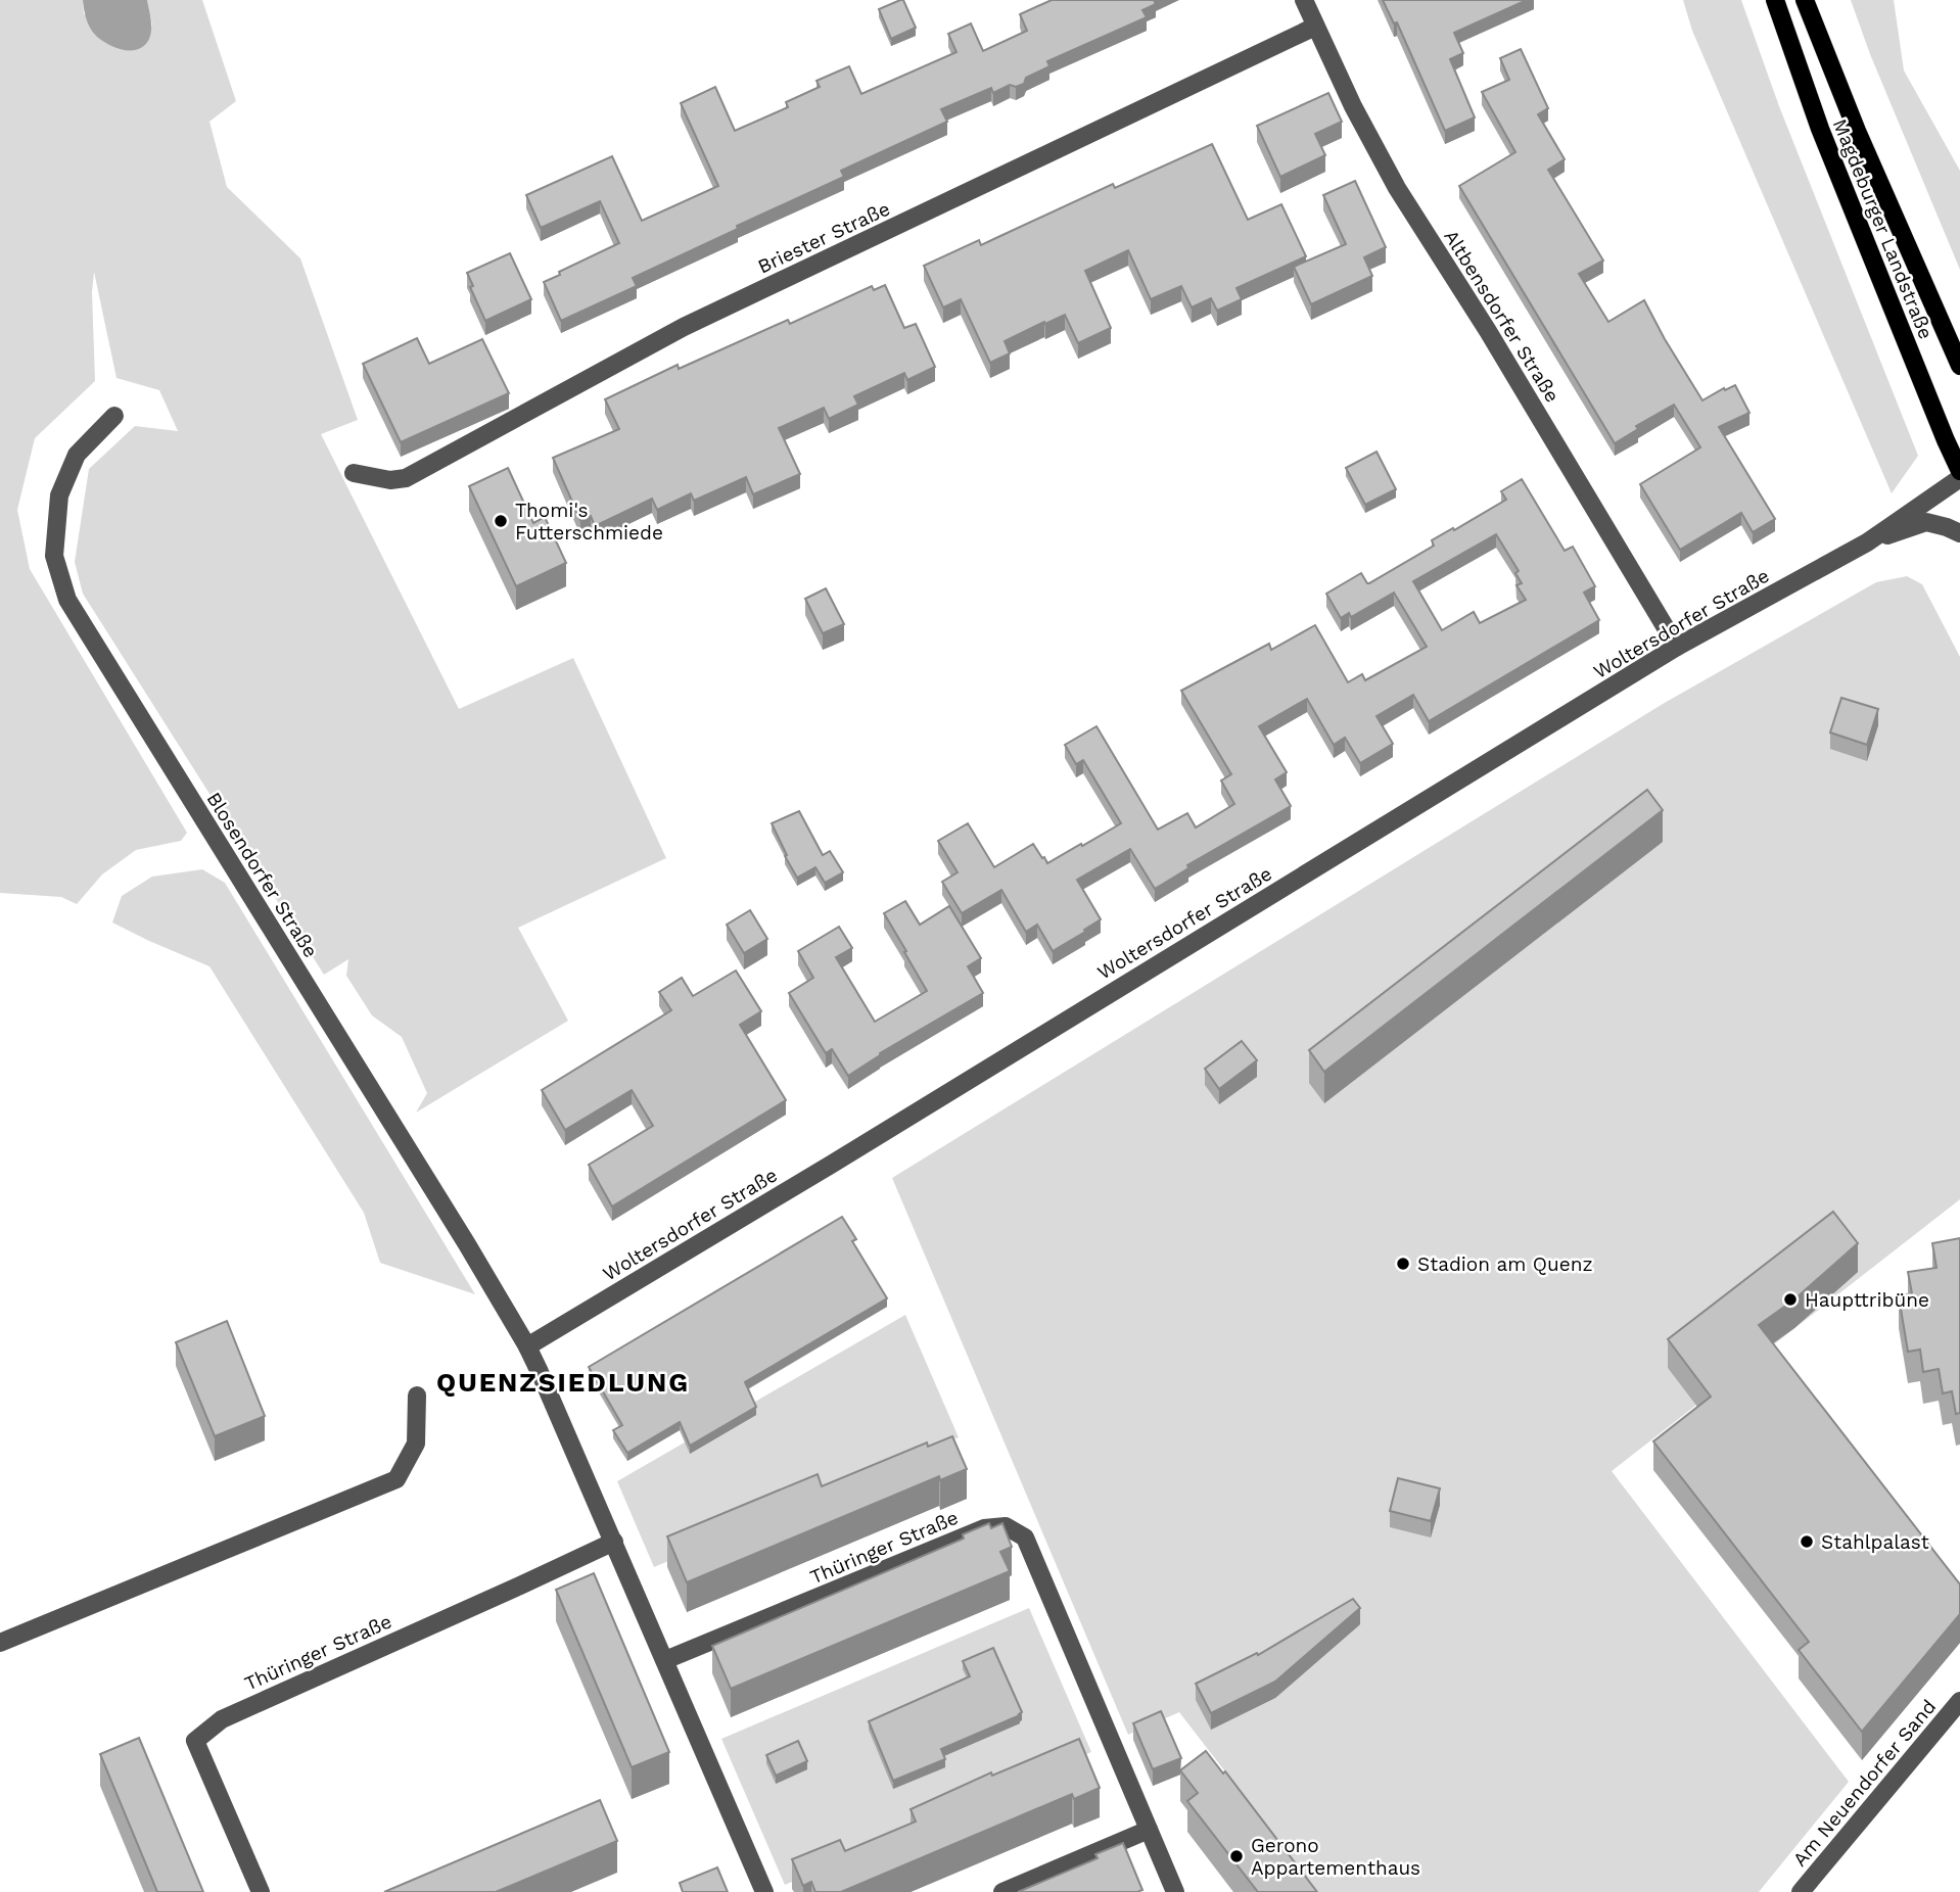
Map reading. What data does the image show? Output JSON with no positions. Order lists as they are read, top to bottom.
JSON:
{
  "streets": {
    "main road": ["Magdeburger Landstraße"],
    "street": [
      "Briester Straße",
      "Altbensdorfer Straße",
      "Woltersdorfer Straße",
      "Blosendorfer Straße",
      "Thüringer Straße",
      "Am Neuendorfer Sand"
    ]
  },
  "crossings": [
    ["Briester Straße", "Altbensdorfer Straße"],
    ["Altbensdorfer Straße", "Woltersdorfer Straße"],
    ["Woltersdorfer Straße", "Blosendorfer Straße"]
  ],
  "districts": ["QUENZSIEDLUNG"],
  "places": [
    "Thomi's Futterschmiede",
    "Stadion am Quenz",
    "Haupttribüne",
    "Stahlpalast",
    "Gerono Appartementhaus"
  ]
}
